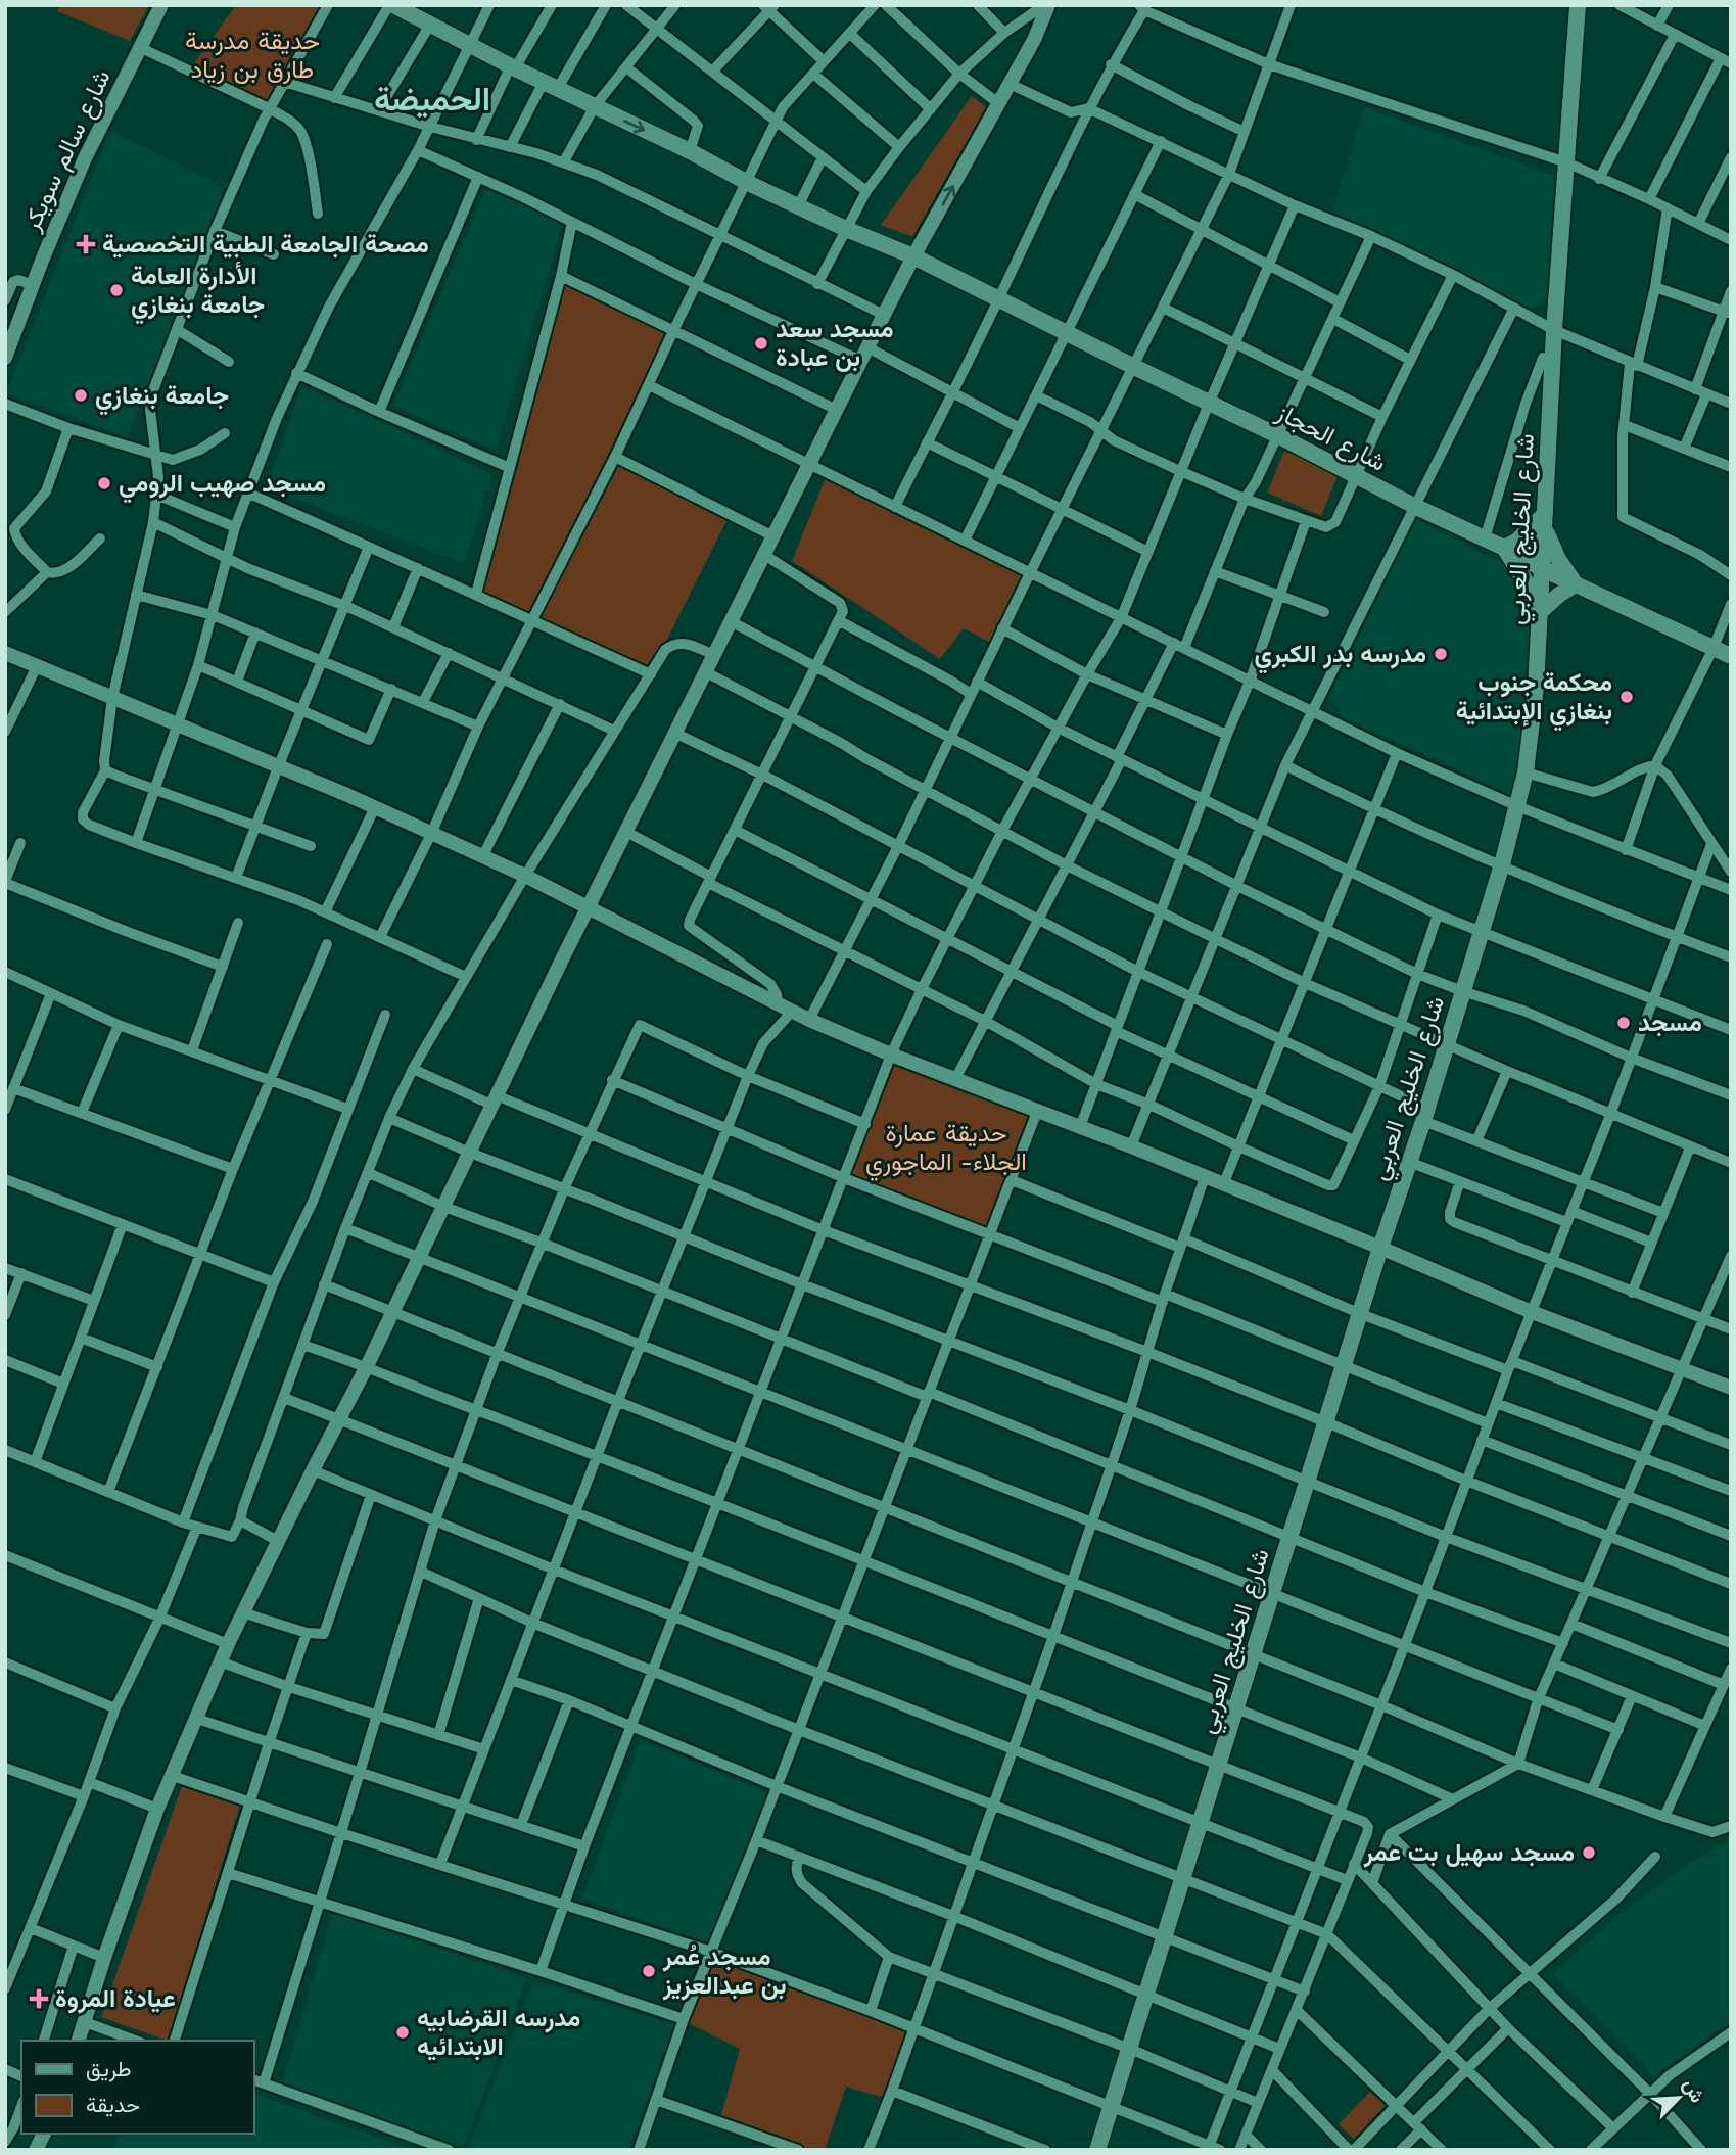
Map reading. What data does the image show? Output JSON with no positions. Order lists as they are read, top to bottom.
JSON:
{
  "streets": {
    "main road": ["شارع الحجاز", "شارع الخليج العربي"],
    "street": ["شارع سالم سويكر"]
  },
  "crossings": [
    ["شارع الحجاز", "شارع الخليج العربي"]
  ],
  "districts": ["الحميضة"],
  "parks": ["حديقة مدرسة طارق بن زياد", "حديقة عمارة الجلاء- الماجوري"],
  "places": {
    "health": ["مصحة الجامعة الطبية التخصصية", "عيادة المروة"],
    "other": [
      "الأدارة العامة جامعة بنغازي",
      "مسجد سعد بن عبادة",
      "جامعة بنغازي",
      "مسجد صهيب الرومي",
      "مدرسه بدر الكبري",
      "محكمة جنوب بنغازي الإبتدائية",
      "مسجد",
      "مسجد سهيل بت عمر",
      "مسجد عُمر بن عبدالعزيز",
      "مدرسه القرضابيه الابتدائيه"
    ]
  },
  "legend": ["طريق", "حديقة"],
  "north": "top right"
}
